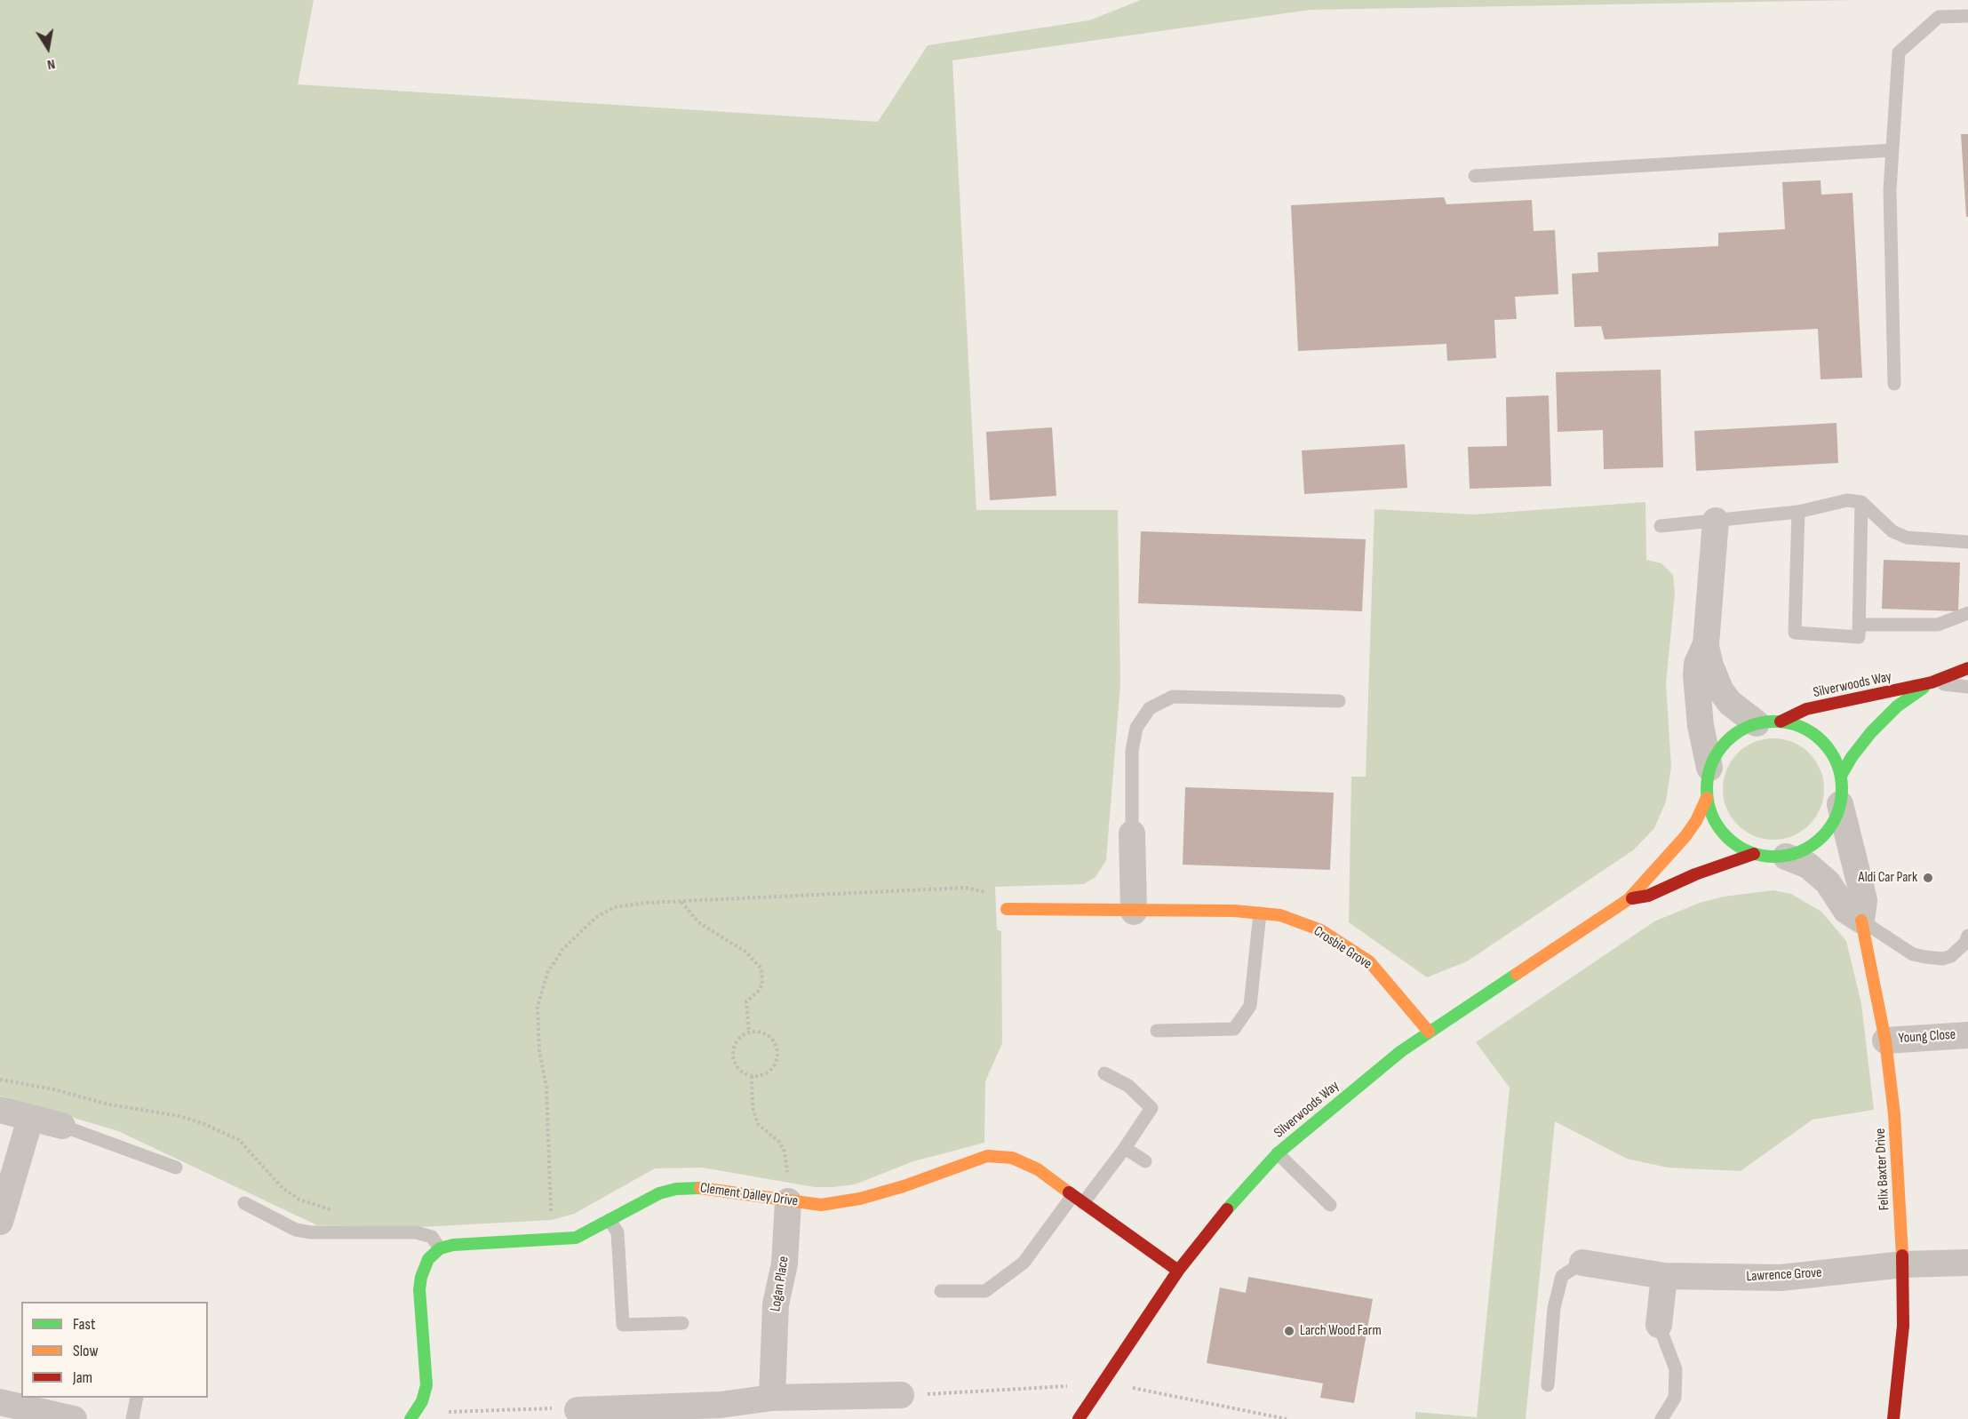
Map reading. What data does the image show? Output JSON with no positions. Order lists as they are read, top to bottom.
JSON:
{
  "streets": {
    "street": [
      "Silverwoods Way",
      "Crosbie Grove",
      "Young Close",
      "Felix Baxter Drive",
      "Clement Dalley Drive",
      "Lawrence Grove",
      "Logan Place"
    ]
  },
  "crossings": [
    ["Silverwoods Way", "Crosbie Grove"],
    ["Silverwoods Way", "Clement Dalley Drive"],
    ["Young Close", "Felix Baxter Drive"],
    ["Felix Baxter Drive", "Lawrence Grove"],
    ["Clement Dalley Drive", "Logan Place"]
  ],
  "places": ["Aldi Car Park", "Larch Wood Farm"],
  "legend": ["Fast", "Slow", "Jam"],
  "north": "bottom"
}
